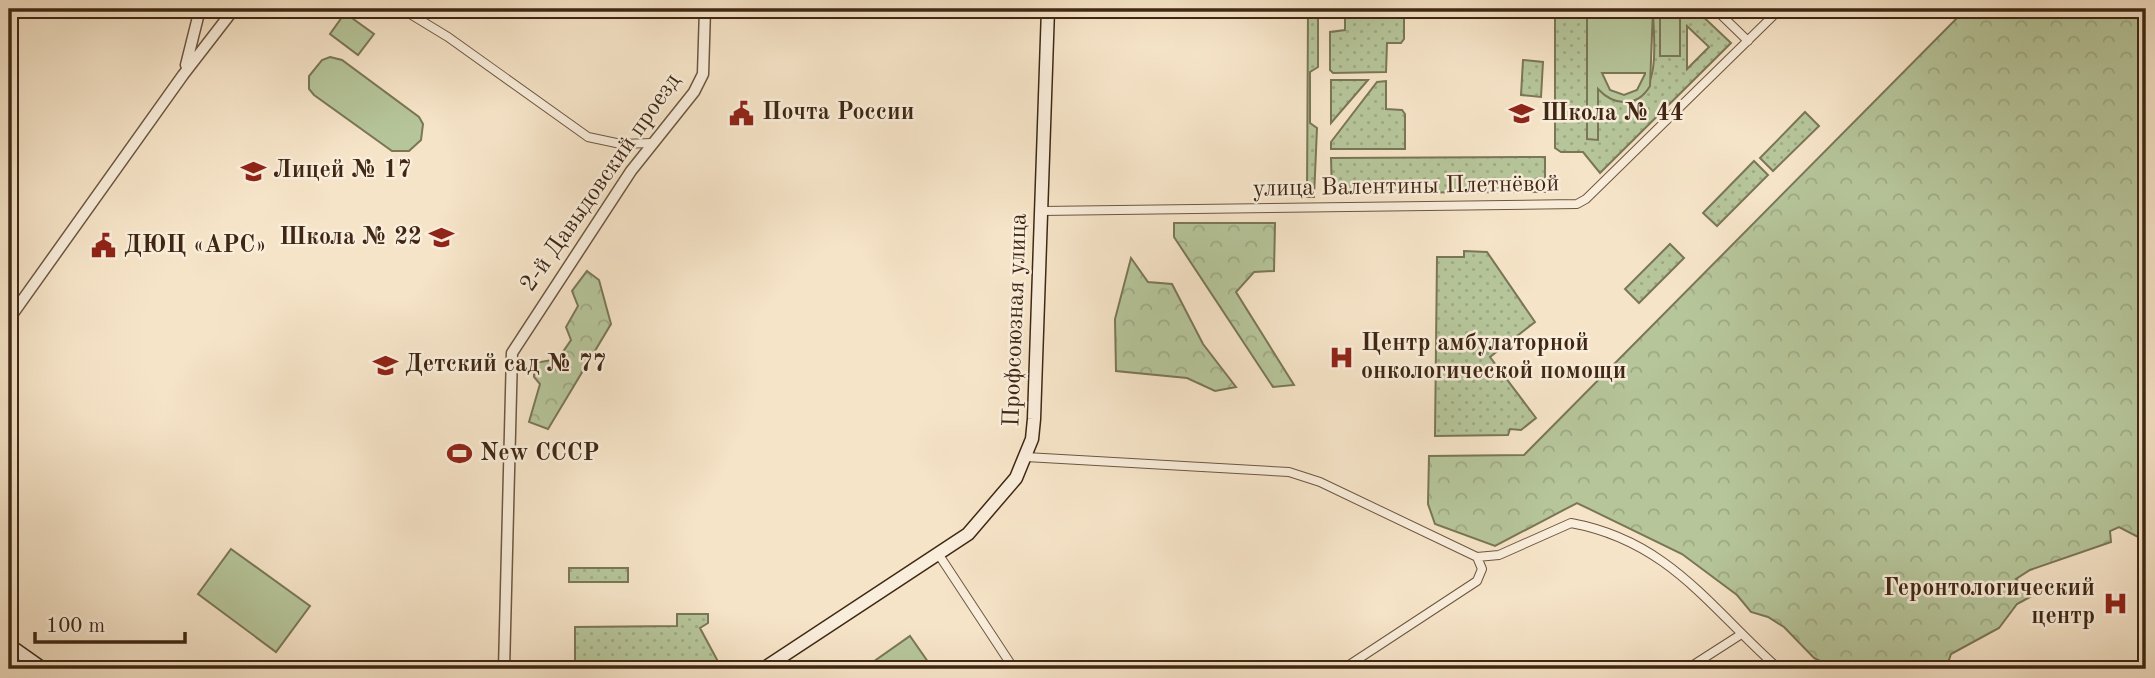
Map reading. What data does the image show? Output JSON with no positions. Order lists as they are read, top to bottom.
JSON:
{
  "streets": {
    "main road": ["Профсоюзная улица"],
    "street": ["2-й Давыдовский проезд", "улица Валентины Плетнёвой"]
  },
  "crossings": [
    ["улица Валентины Плетнёвой", "Профсоюзная улица"]
  ],
  "places": {
    "public building": ["Почта России", "ДЮЦ «АРС»"],
    "school or university": [
      "Школа № 44",
      "Лицей № 17",
      "Школа № 22",
      "Детский сад № 77"
    ],
    "hospital": ["Центр амбулаторной онкологической помощи", "Геронтологический центр"],
    "sports": ["New СССР"]
  },
  "scale_bar": "100 m"
}
